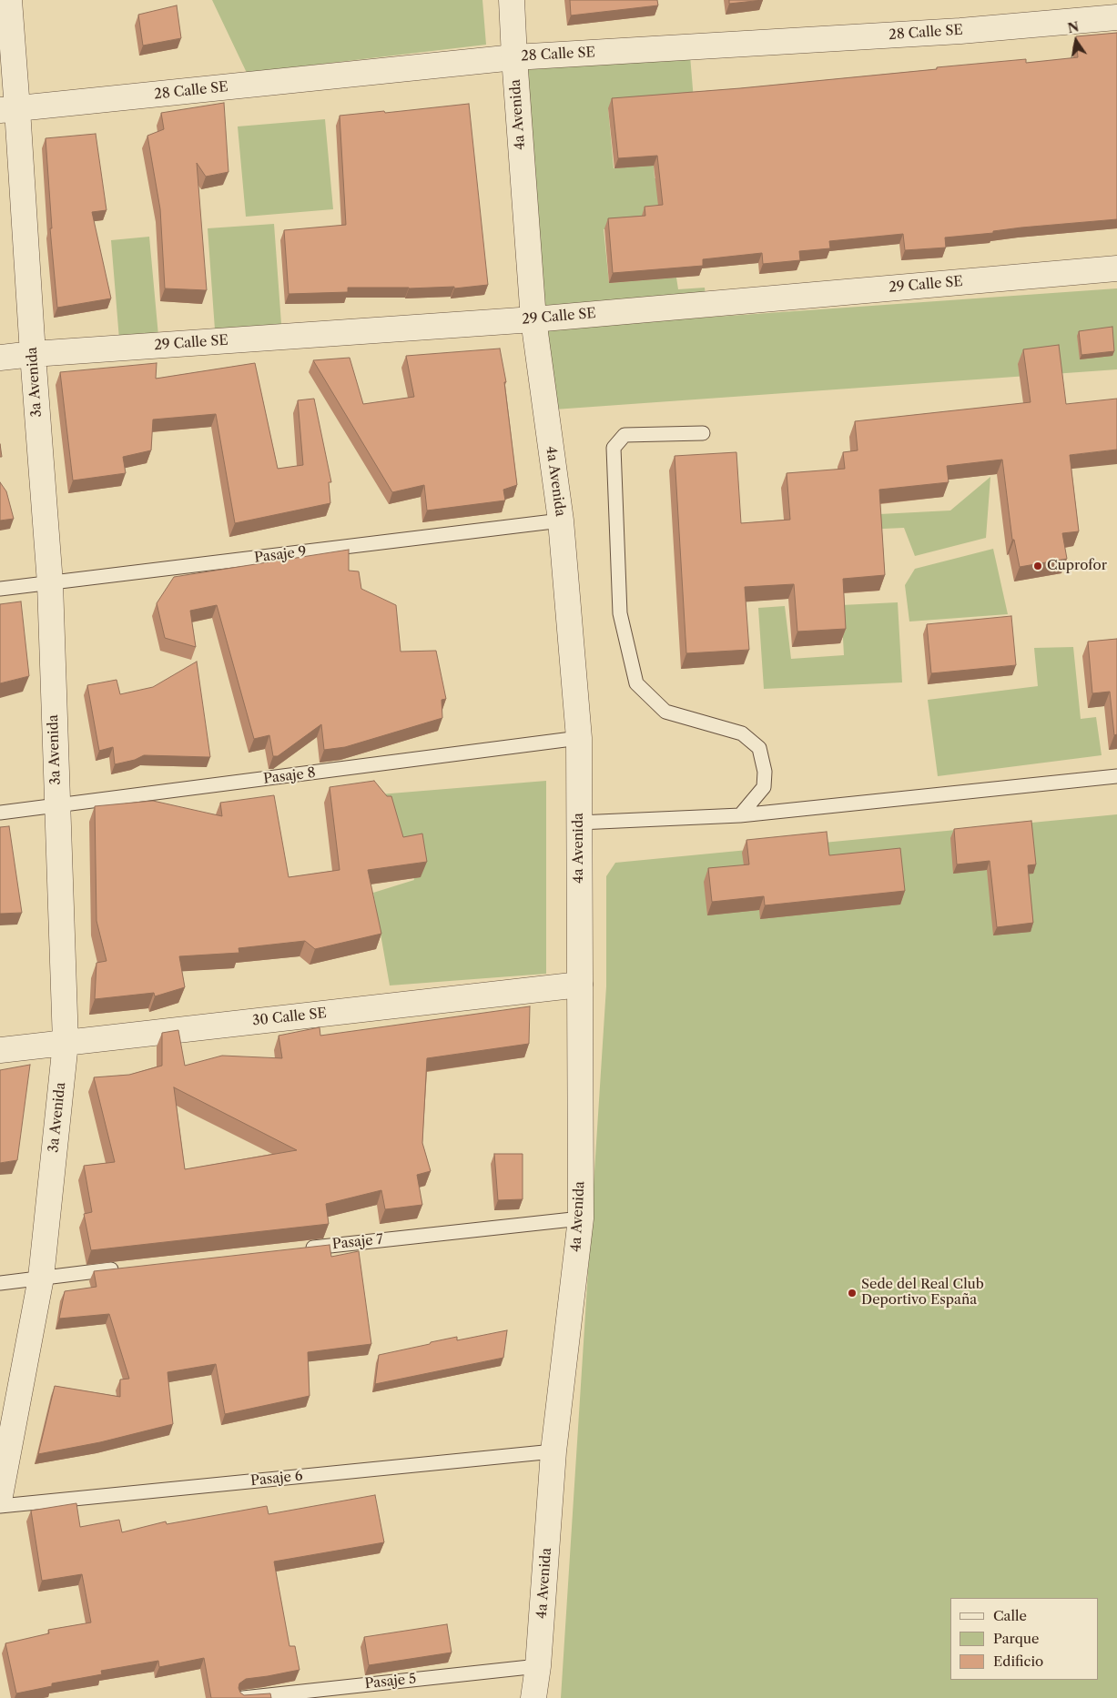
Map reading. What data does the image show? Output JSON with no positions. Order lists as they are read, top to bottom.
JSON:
{
  "streets": {
    "street": [
      "28 Calle SE",
      "4a Avenida",
      "29 Calle SE",
      "3a Avenida",
      "30 Calle SE"
    ],
    "lane": [
      "Pasaje 9",
      "Pasaje 8",
      "Pasaje 7",
      "Pasaje 6",
      "Pasaje 5"
    ]
  },
  "crossings": [
    ["28 Calle SE", "4a Avenida"],
    ["28 Calle SE", "3a Avenida"],
    ["4a Avenida", "29 Calle SE"],
    ["4a Avenida", "Pasaje 9"],
    ["4a Avenida", "Pasaje 8"],
    ["4a Avenida", "30 Calle SE"],
    ["4a Avenida", "Pasaje 7"],
    ["4a Avenida", "Pasaje 6"],
    ["4a Avenida", "Pasaje 5"],
    ["29 Calle SE", "3a Avenida"],
    ["3a Avenida", "Pasaje 9"],
    ["3a Avenida", "Pasaje 8"],
    ["3a Avenida", "30 Calle SE"]
  ],
  "places": ["Cuprofor", "Sede del Real Club Deportivo España"],
  "legend": ["Calle", "Parque", "Edificio"],
  "north": "top"
}
